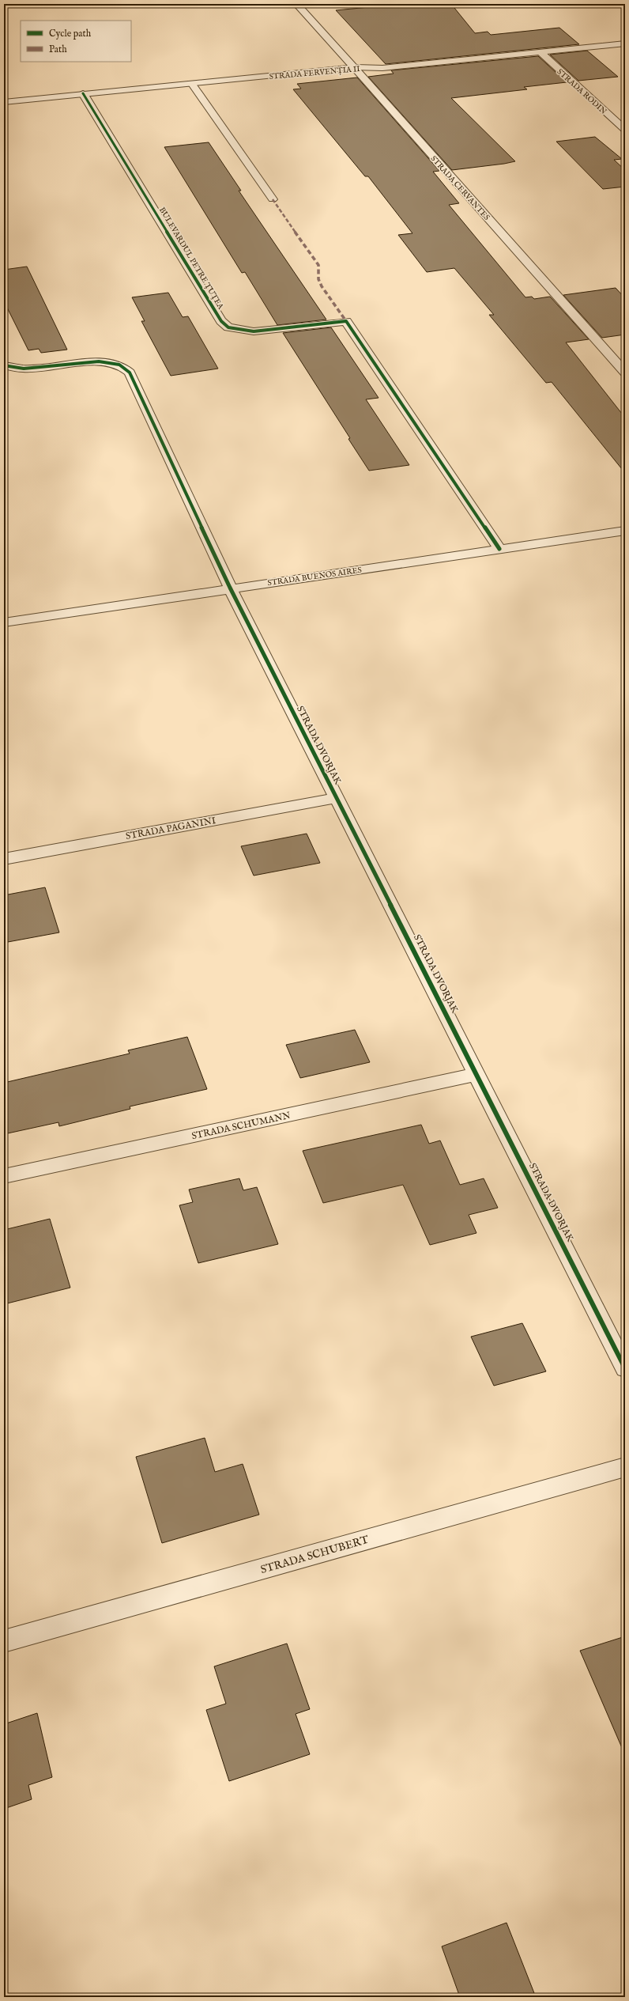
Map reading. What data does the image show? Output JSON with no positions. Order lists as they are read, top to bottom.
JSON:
{
  "streets": {
    "street": [
      "STRADA FERVENȚIA II",
      "STRADA RODIN",
      "STRADA CERVANTES",
      "BULEVARDUL PETRE ȚUȚEA",
      "STRADA BUENOS AIRES",
      "STRADA DVORJAK",
      "STRADA PAGANINI",
      "STRADA SCHUMANN",
      "STRADA SCHUBERT"
    ]
  },
  "crossings": [
    ["STRADA FERVENȚIA II", "STRADA RODIN"],
    ["STRADA FERVENȚIA II", "STRADA CERVANTES"],
    ["STRADA FERVENȚIA II", "BULEVARDUL PETRE ȚUȚEA"],
    ["BULEVARDUL PETRE ȚUȚEA", "STRADA BUENOS AIRES"],
    ["STRADA BUENOS AIRES", "STRADA DVORJAK"],
    ["STRADA DVORJAK", "STRADA PAGANINI"],
    ["STRADA DVORJAK", "STRADA SCHUMANN"]
  ],
  "legend": ["Cycle path", "Path"]
}
